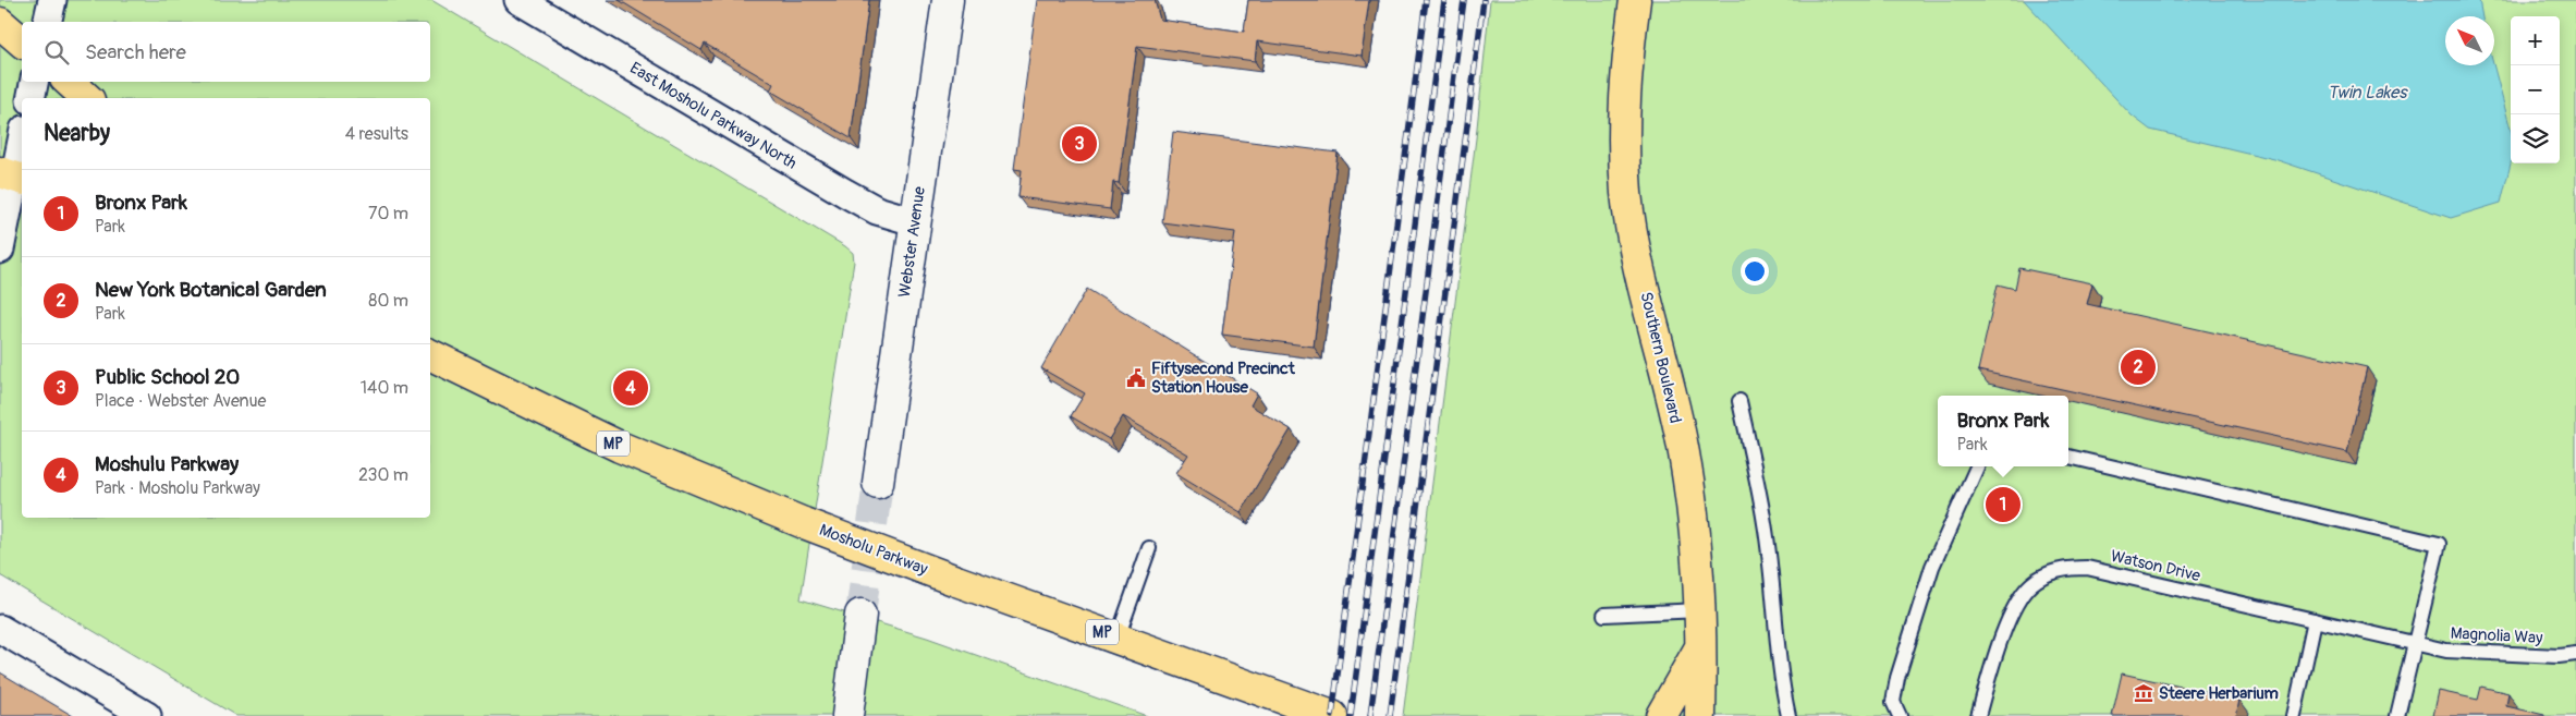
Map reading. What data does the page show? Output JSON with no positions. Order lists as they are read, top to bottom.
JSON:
{
  "streets": {
    "main road": [
      "Webster Avenue",
      "Southern Boulevard",
      "MP",
      "Mosholu Parkway"
    ],
    "street": ["East Mosholu Parkway North"],
    "lane": ["Watson Drive", "Magnolia Way"]
  },
  "crossings": [
    ["East Mosholu Parkway North", "Webster Avenue"],
    ["Watson Drive", "Magnolia Way"]
  ],
  "water": ["Twin Lakes"],
  "places": {
    "public building": ["Fiftysecond Precinct Station House"],
    "museum": ["Steere Herbarium"]
  },
  "north": "top left",
  "page": {
    "map_buttons": ["+", "−"],
    "search": "Search here",
    "heading": ["Nearby", "4 results"],
    "pins": [
      "3",
      "2",
      "4",
      "1"
    ],
    "list": [
      {
        "mark": "1",
        "name": "Bronx Park",
        "note": "Park",
        "value": "70 m"
      },
      {
        "mark": "2",
        "name": "New York Botanical Garden",
        "note": "Park",
        "value": "80 m"
      },
      {
        "mark": "3",
        "name": "Public School 20",
        "note": "Place · Webster Avenue",
        "value": "140 m"
      },
      {
        "mark": "4",
        "name": "Moshulu Parkway",
        "note": "Park · Mosholu Parkway",
        "value": "230 m"
      }
    ],
    "popup": ["Bronx Park", "Park"]
  }
}
